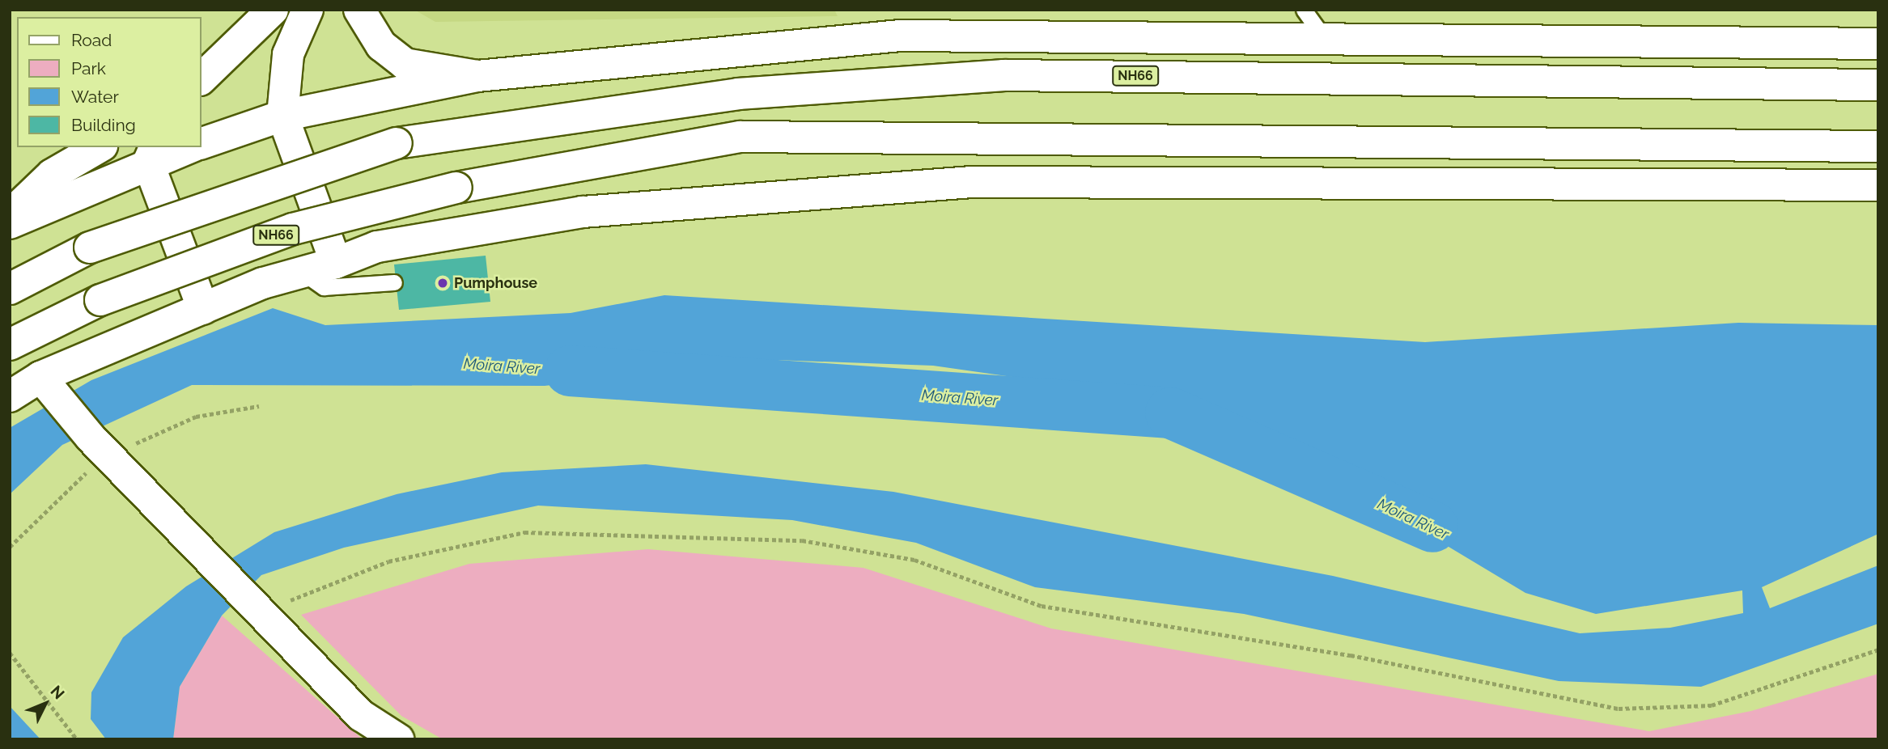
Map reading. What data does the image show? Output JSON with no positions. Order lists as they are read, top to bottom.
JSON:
{
  "streets": {
    "main road": ["NH66"]
  },
  "water": ["Moira River"],
  "places": ["Pumphouse"],
  "legend": [
    "Road",
    "Park",
    "Water",
    "Building"
  ],
  "north": "top right"
}
